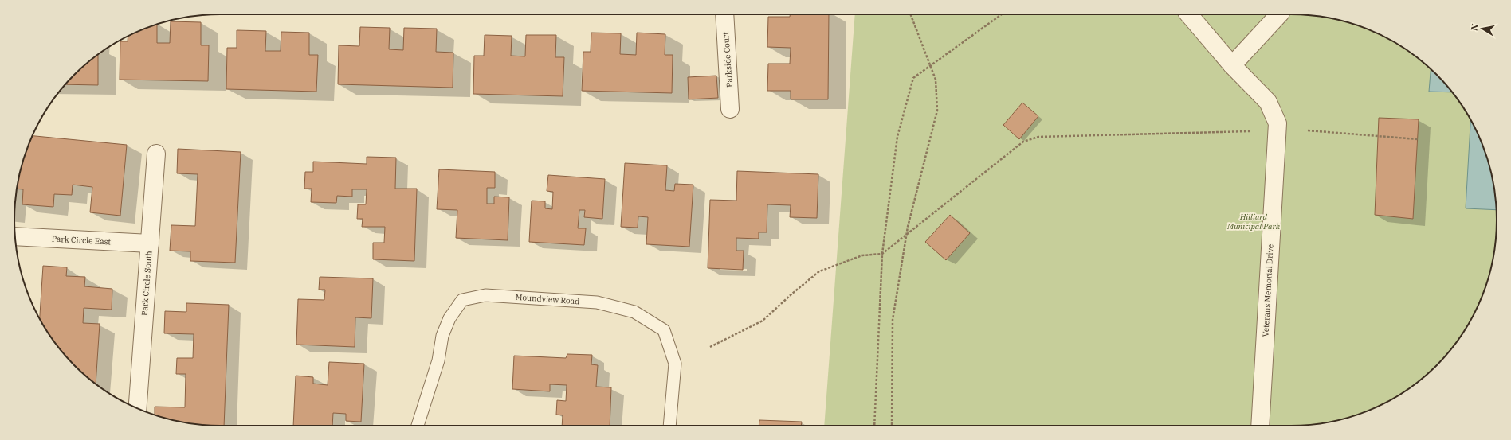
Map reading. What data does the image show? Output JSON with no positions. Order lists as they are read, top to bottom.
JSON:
{
  "streets": {
    "street": [
      "Parkside Court",
      "Park Circle East",
      "Park Circle South",
      "Veterans Memorial Drive"
    ],
    "lane": ["Moundview Road"]
  },
  "crossings": [
    ["Park Circle East", "Park Circle South"]
  ],
  "parks": ["Hilliard Municipal Park"],
  "north": "left"
}
